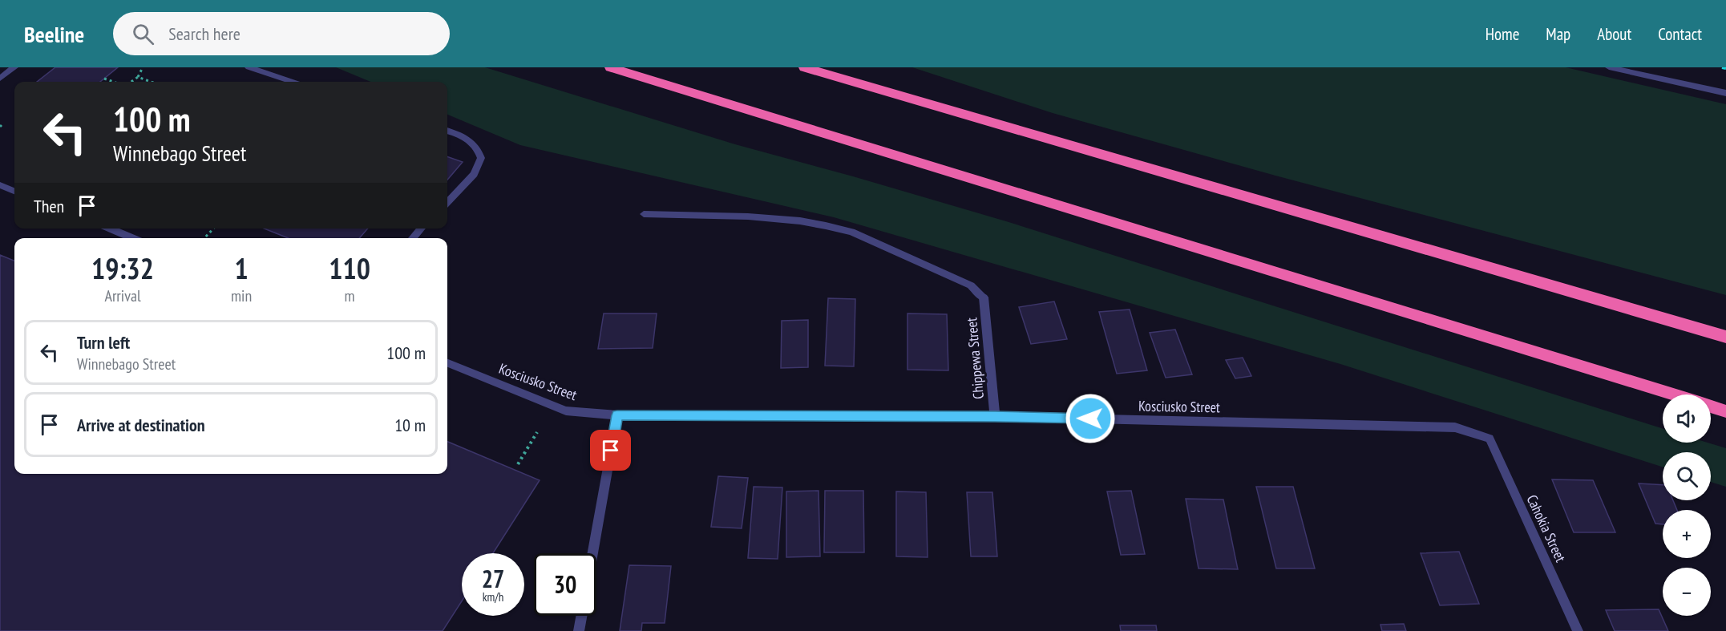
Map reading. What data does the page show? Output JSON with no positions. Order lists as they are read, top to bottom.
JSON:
{
  "streets": {
    "street": ["Chippewa Street", "Kosciusko Street", "Cahokia Street"]
  },
  "crossings": [
    ["Chippewa Street", "Kosciusko Street"],
    ["Kosciusko Street", "Cahokia Street"]
  ],
  "page": {
    "header": "Beeline",
    "search": "Search here",
    "nav": [
      "Home",
      "Map",
      "About",
      "Contact"
    ],
    "turn": ["100 m", "Winnebago Street"],
    "then": "Then",
    "eta": [
      "19:32",
      "Arrival",
      "1",
      "min",
      "110",
      "m"
    ],
    "list": [
      {
        "name": "Turn left",
        "note": "Winnebago Street",
        "value": "100 m"
      },
      {
        "name": "Arrive at destination",
        "value": "10 m"
      }
    ],
    "map_buttons": ["+", "−"],
    "speed": "27 km/h",
    "limit": "30"
  }
}
